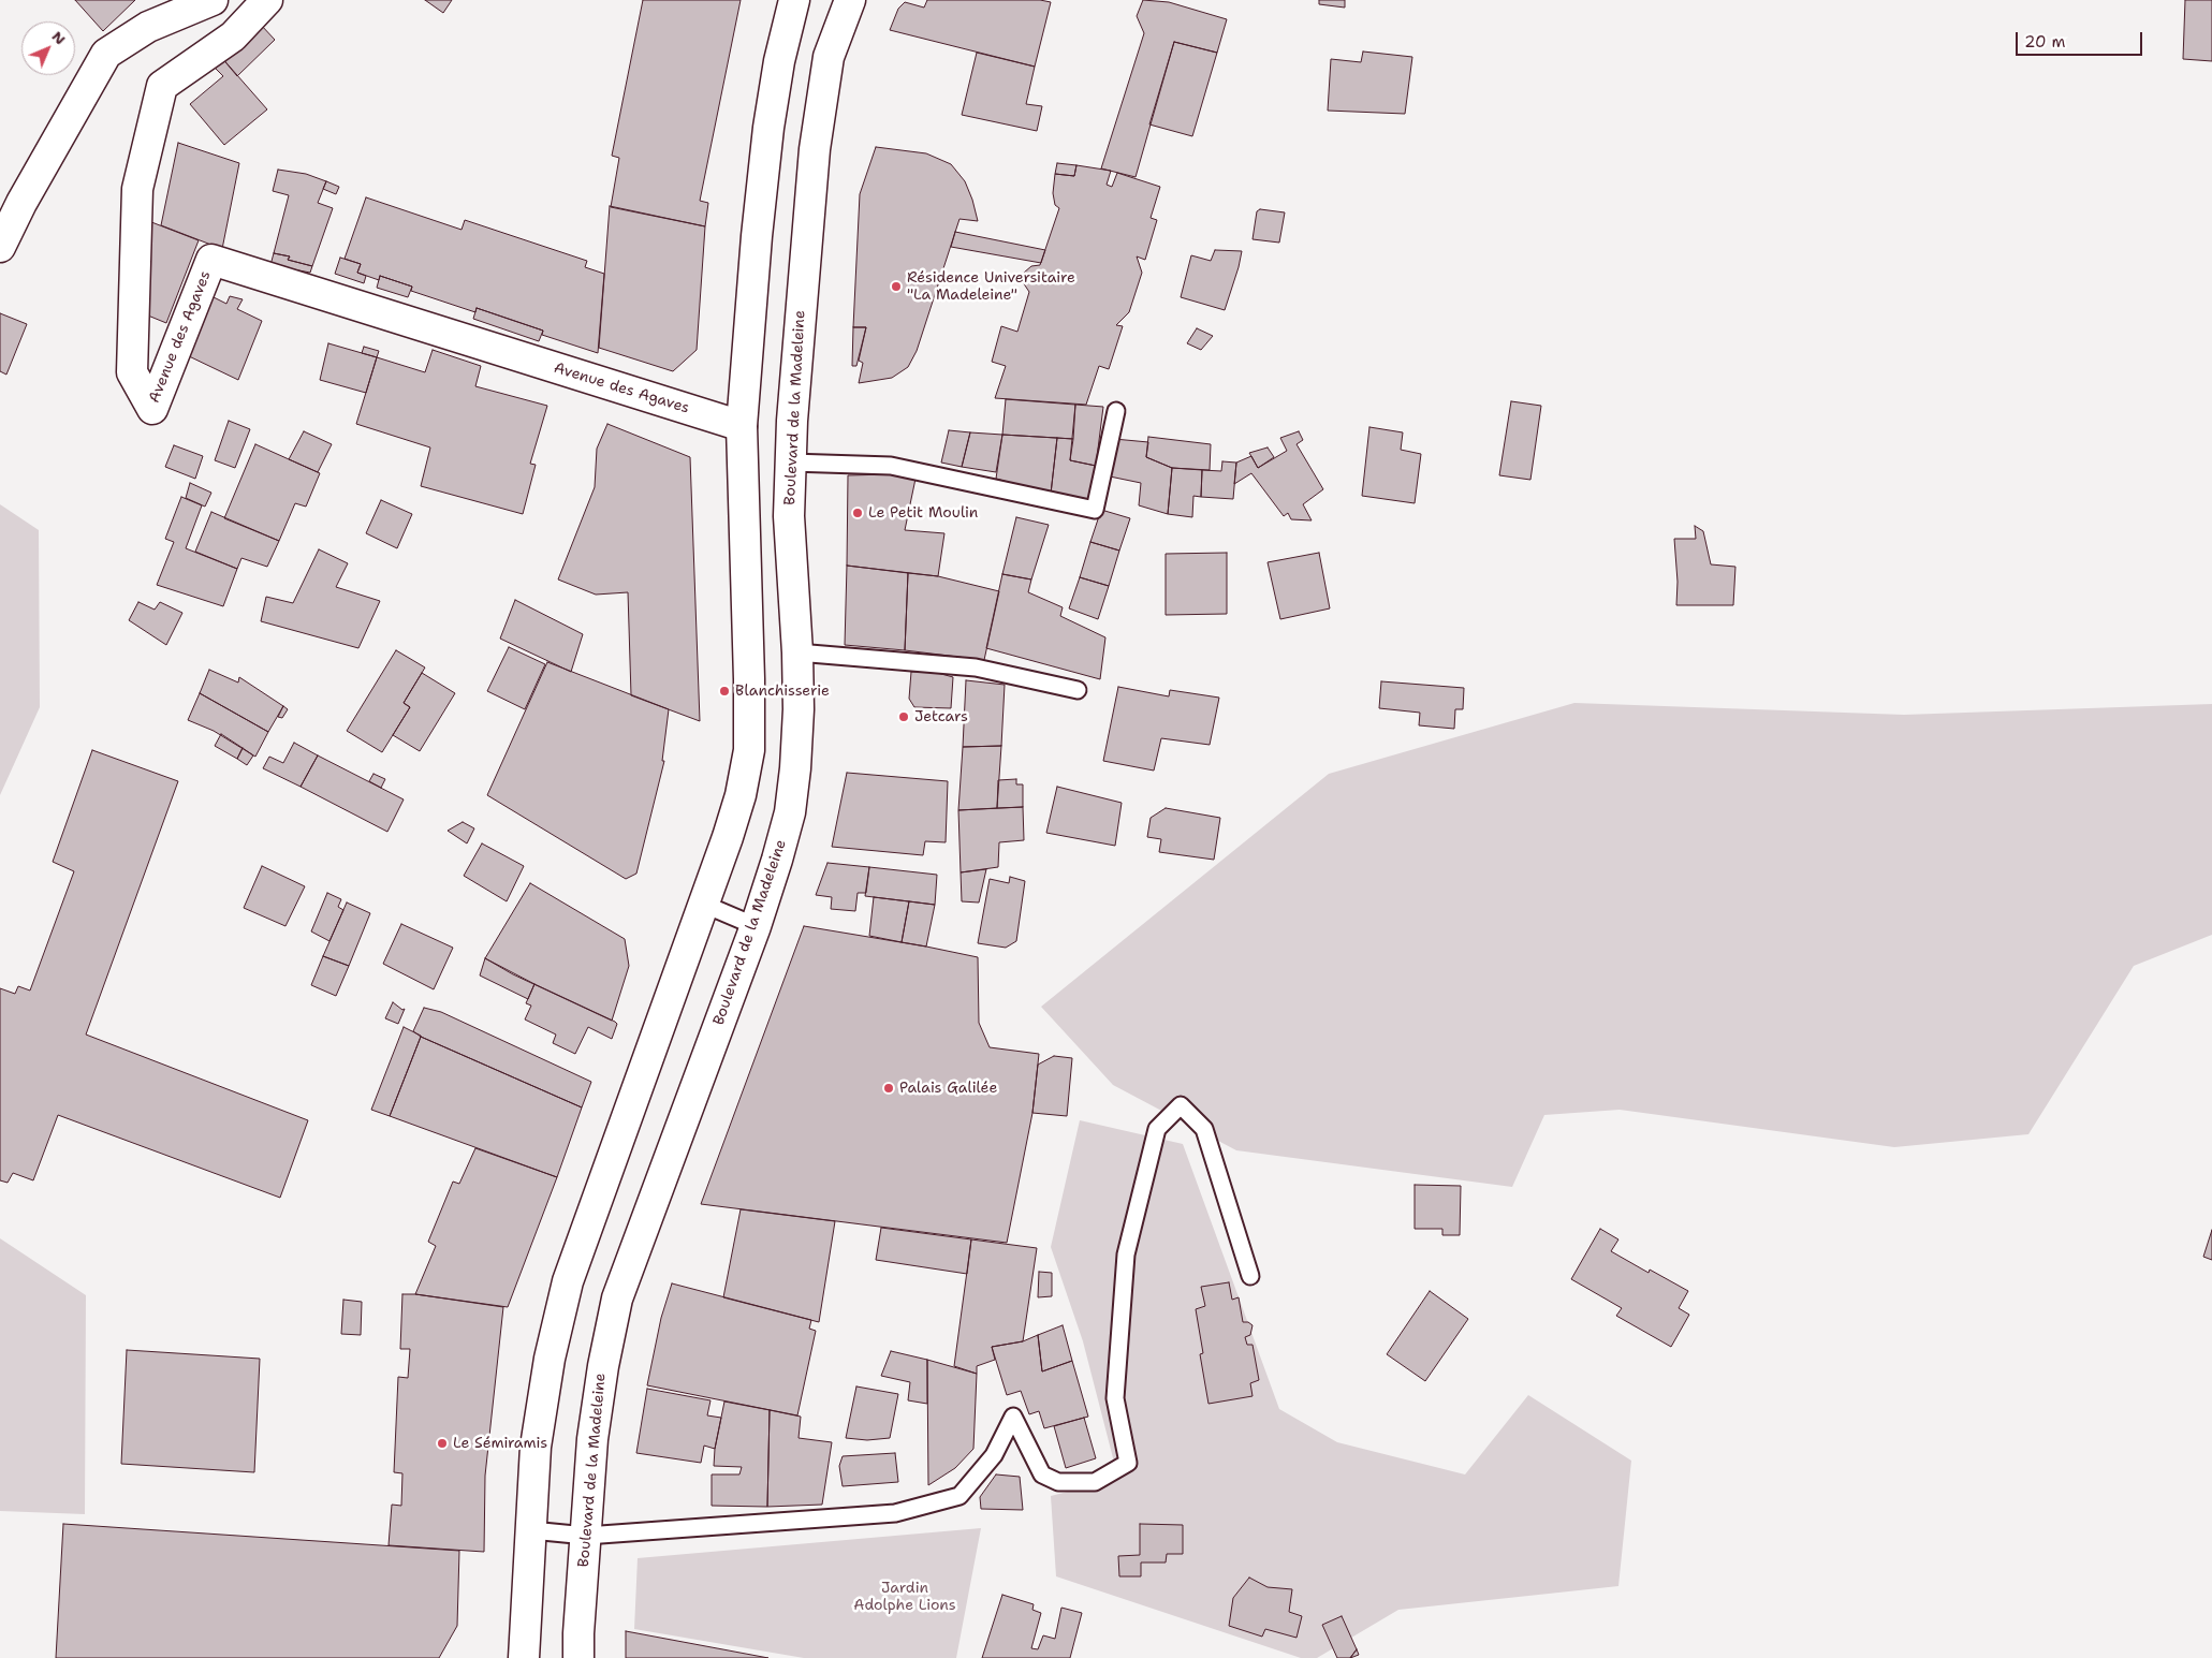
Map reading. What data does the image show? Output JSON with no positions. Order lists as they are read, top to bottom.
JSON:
{
  "streets": {
    "street": ["Avenue des Agaves", "Boulevard de la Madeleine"]
  },
  "parks": ["Jardin Adolphe Lions"],
  "places": [
    "Résidence Universitaire \"La Madeleine\"",
    "Le Petit Moulin",
    "Blanchisserie",
    "Jetcars",
    "Palais Galilée",
    "Le Sémiramis"
  ],
  "scale_bar": "20 m",
  "north": "top right"
}
